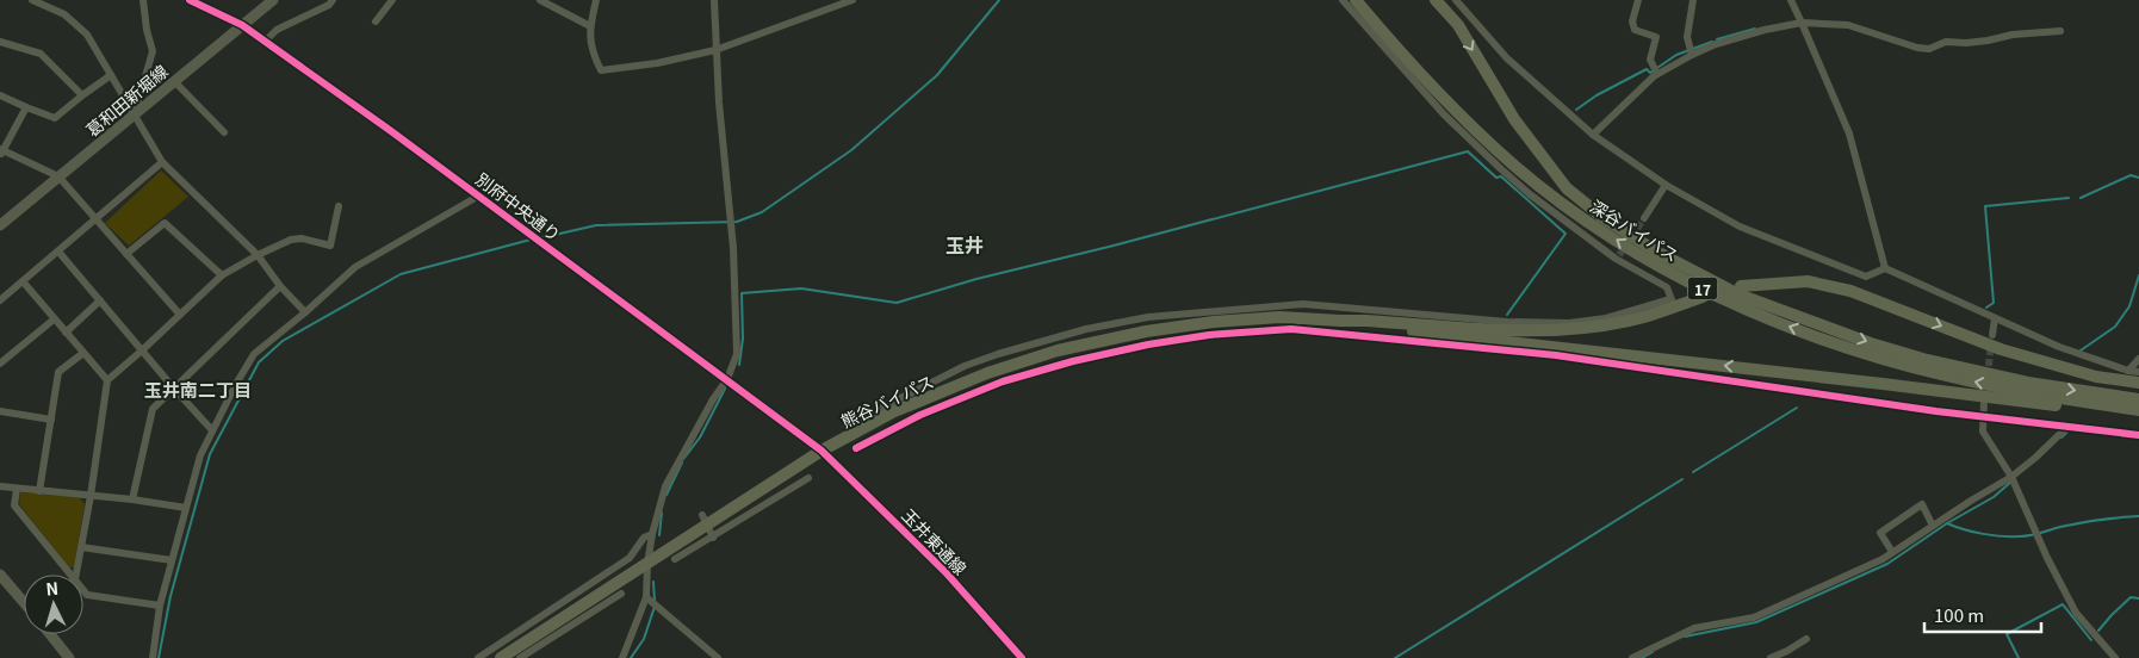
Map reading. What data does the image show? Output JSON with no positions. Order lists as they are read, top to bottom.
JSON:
{
  "streets": {
    "highway": ["深谷バイパス", "17", "熊谷バイパス"],
    "main road": ["葛和田新堀線"],
    "street": ["別府中央通り", "玉井東通線"]
  },
  "crossings": [
    ["葛和田新堀線", "別府中央通り"],
    ["別府中央通り", "熊谷バイパス"],
    ["別府中央通り", "玉井東通線"],
    ["深谷バイパス", "17"],
    ["17", "熊谷バイパス"],
    ["熊谷バイパス", "玉井東通線"]
  ],
  "districts": ["玉井", "玉井南二丁目"],
  "scale_bar": "100 m",
  "north": "top"
}
